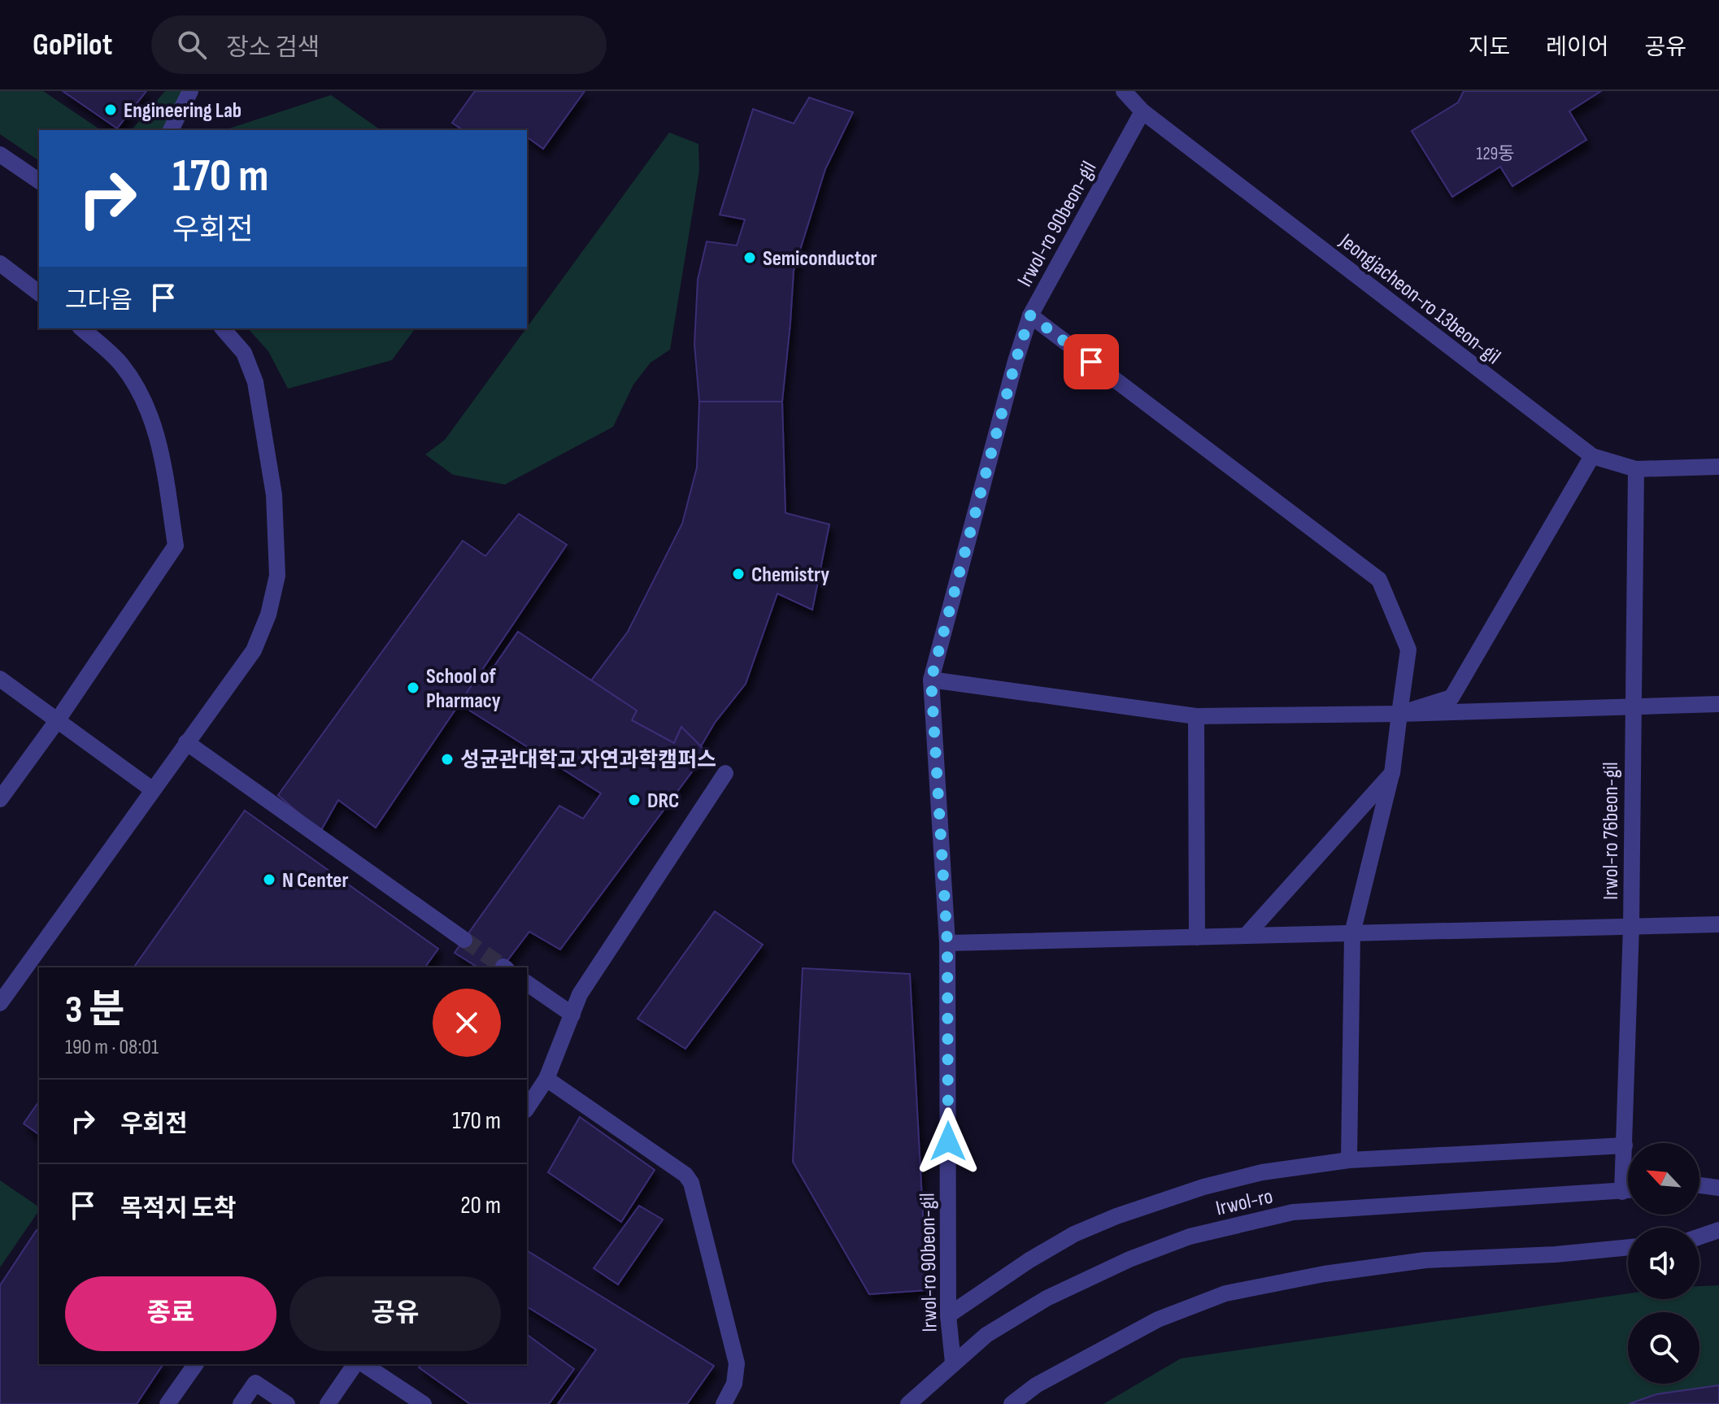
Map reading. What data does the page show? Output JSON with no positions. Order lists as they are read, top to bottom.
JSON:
{
  "streets": {
    "street": [
      "Irwol-ro 90beon-gil",
      "Jeongjacheon-ro 13beon-gil",
      "Irwol-ro 76beon-gil",
      "Irwol-ro"
    ]
  },
  "crossings": [
    ["Irwol-ro 90beon-gil", "Jeongjacheon-ro 13beon-gil"],
    ["Irwol-ro 90beon-gil", "Irwol-ro"],
    ["Jeongjacheon-ro 13beon-gil", "Irwol-ro 76beon-gil"],
    ["Irwol-ro 76beon-gil", "Irwol-ro"]
  ],
  "places": [
    "Engineering Lab",
    "Semiconductor",
    "Chemistry",
    "School of Pharmacy",
    "성균관대학교 자연과학캠퍼스",
    "DRC",
    "N Center"
  ],
  "house_numbers": ["129동"],
  "north": "top left",
  "page": {
    "header": "GoPilot",
    "search": "장소 검색",
    "nav": ["지도", "레이어", "공유"],
    "turn": ["170 m", "우회전"],
    "then": "그다음",
    "heading": ["3 분", "190 m · 08:01"],
    "list": [
      {
        "name": "우회전",
        "value": "170 m"
      },
      {
        "name": "목적지 도착",
        "value": "20 m"
      }
    ],
    "buttons": ["종료", "공유"]
  }
}
